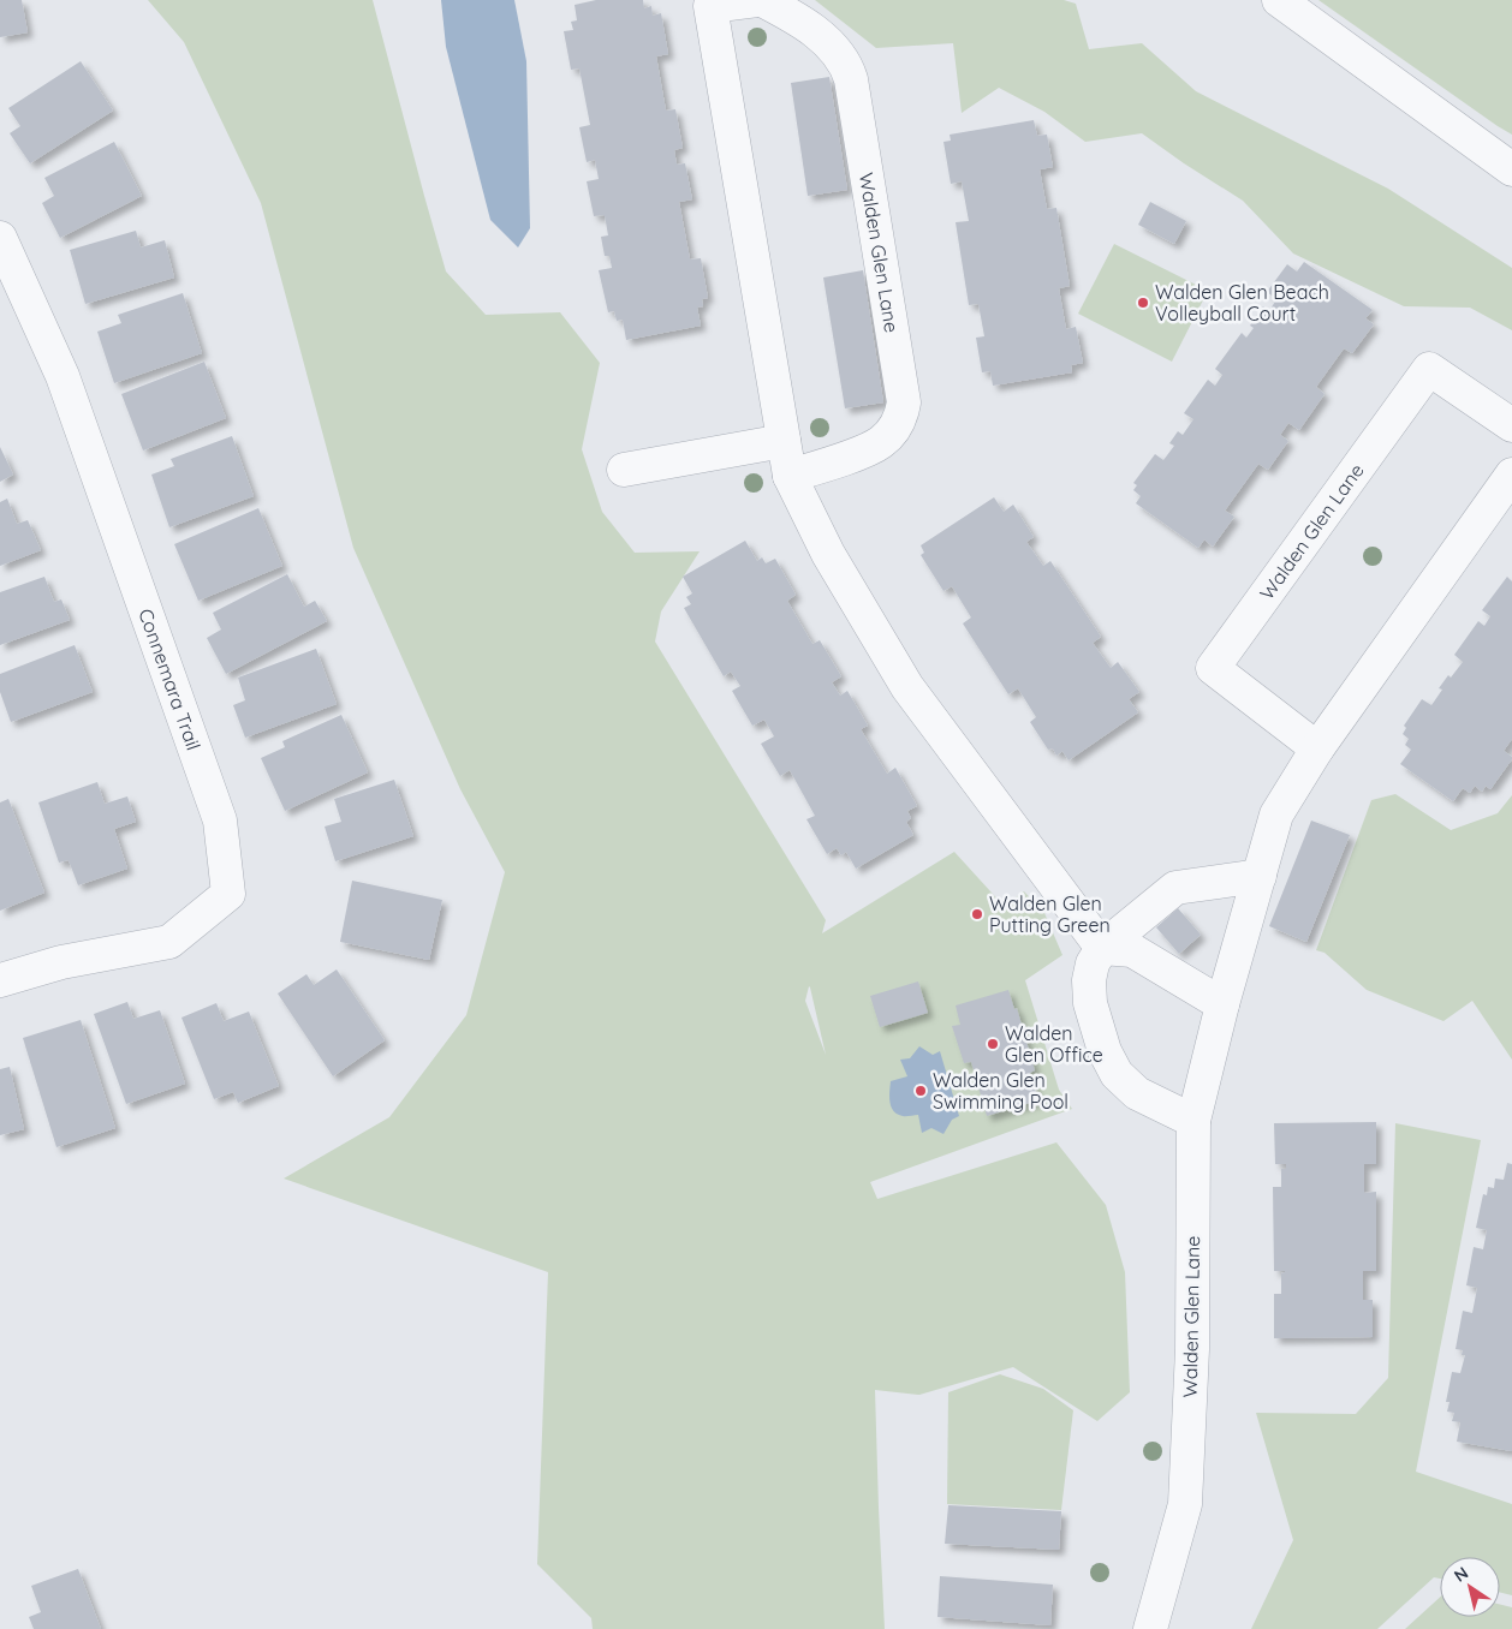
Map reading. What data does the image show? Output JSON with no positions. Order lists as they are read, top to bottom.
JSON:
{
  "streets": {
    "street": ["Walden Glen Lane", "Connemara Trail"]
  },
  "places": [
    "Walden Glen Beach Volleyball Court",
    "Walden Glen Putting Green",
    "Walden Glen Office",
    "Walden Glen Swimming Pool"
  ],
  "north": "top left"
}
